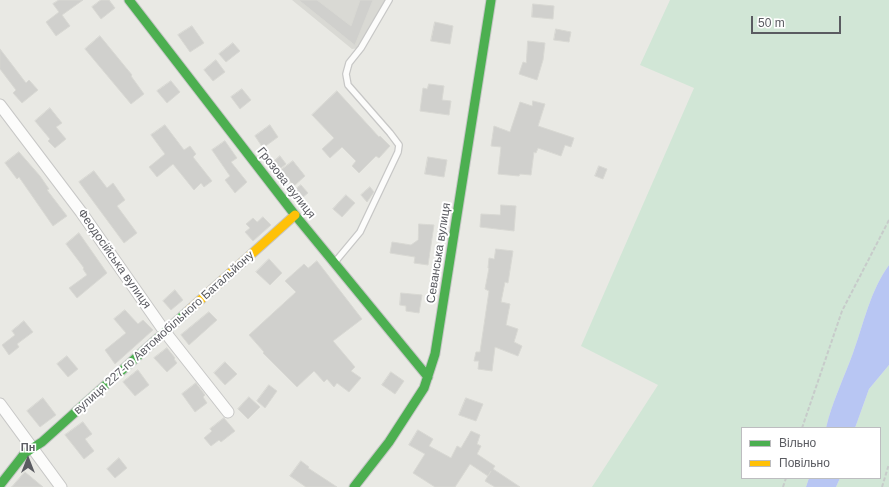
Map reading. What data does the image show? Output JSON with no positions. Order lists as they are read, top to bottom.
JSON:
{
  "streets": {
    "street": [
      "Грозова вулиця",
      "Севанська вулиця",
      "Феодосійська вулиця",
      "вулиця 227-го Автомобільного Батальйону"
    ]
  },
  "crossings": [
    ["Грозова вулиця", "Севанська вулиця"],
    ["Грозова вулиця", "вулиця 227-го Автомобільного Батальйону"],
    ["Феодосійська вулиця", "вулиця 227-го Автомобільного Батальйону"]
  ],
  "legend": ["Вільно", "Повільно"],
  "scale_bar": "50 m",
  "north": "top"
}
